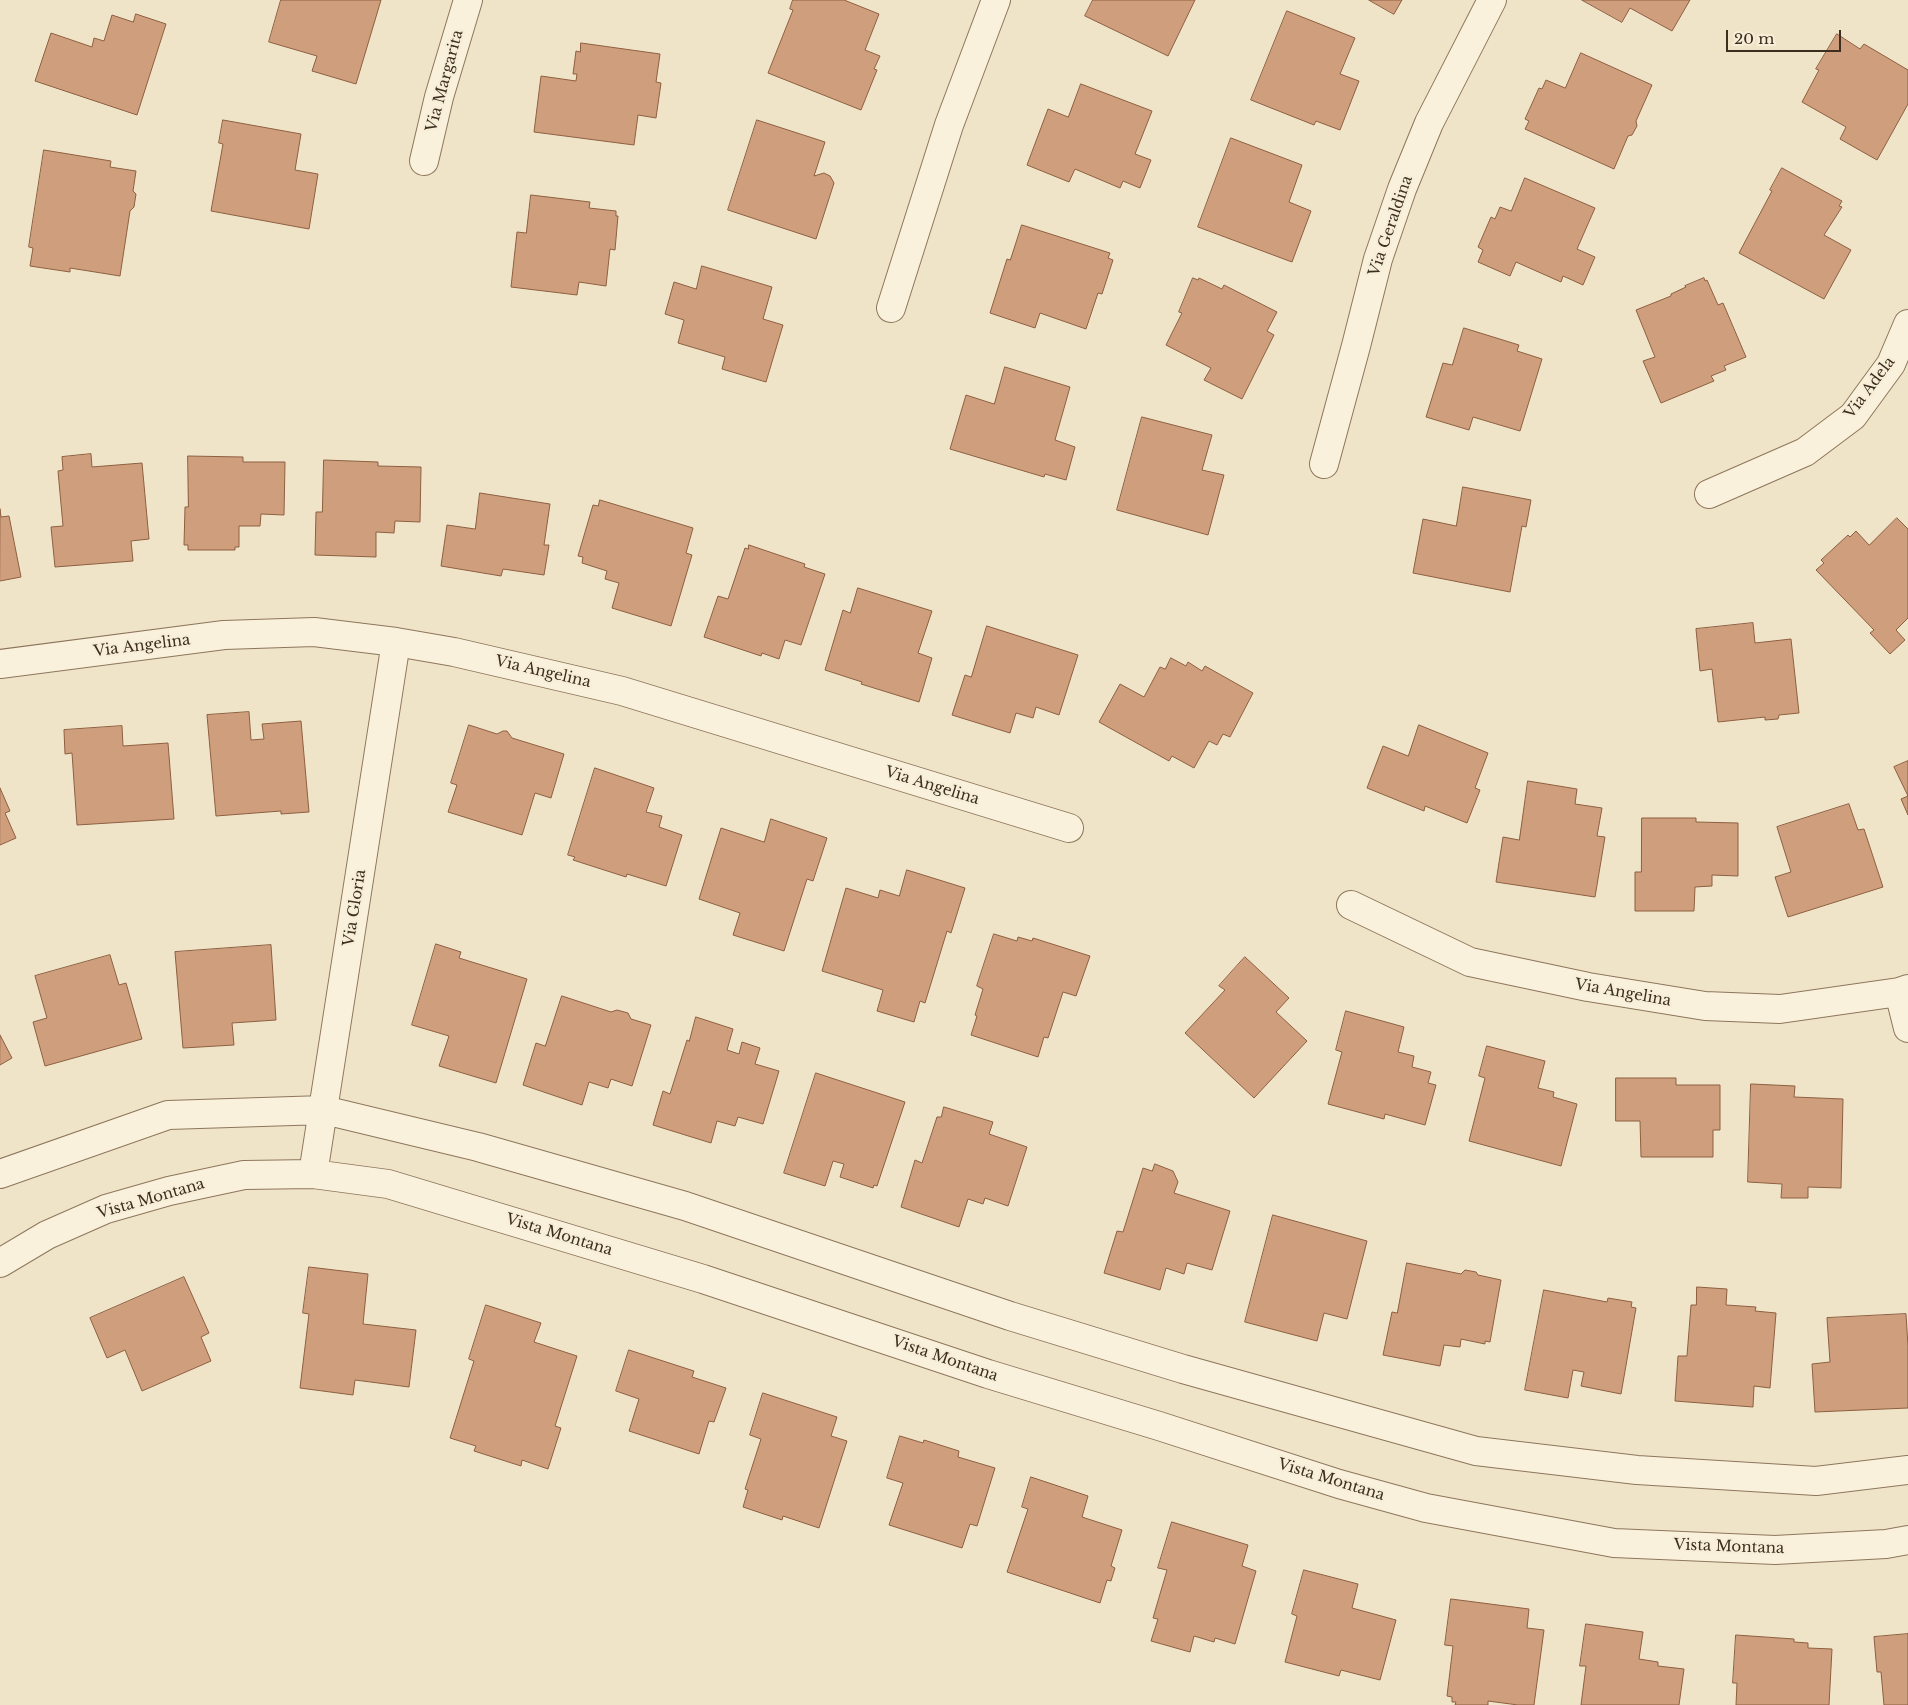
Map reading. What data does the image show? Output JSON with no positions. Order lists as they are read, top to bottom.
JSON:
{
  "streets": {
    "street": [
      "Via Margarita",
      "Via Geraldina",
      "Via Adela",
      "Via Angelina",
      "Via Gloria",
      "Vista Montana"
    ]
  },
  "crossings": [
    ["Via Angelina", "Via Gloria"],
    ["Via Gloria", "Vista Montana"]
  ],
  "scale_bar": "20 m"
}
